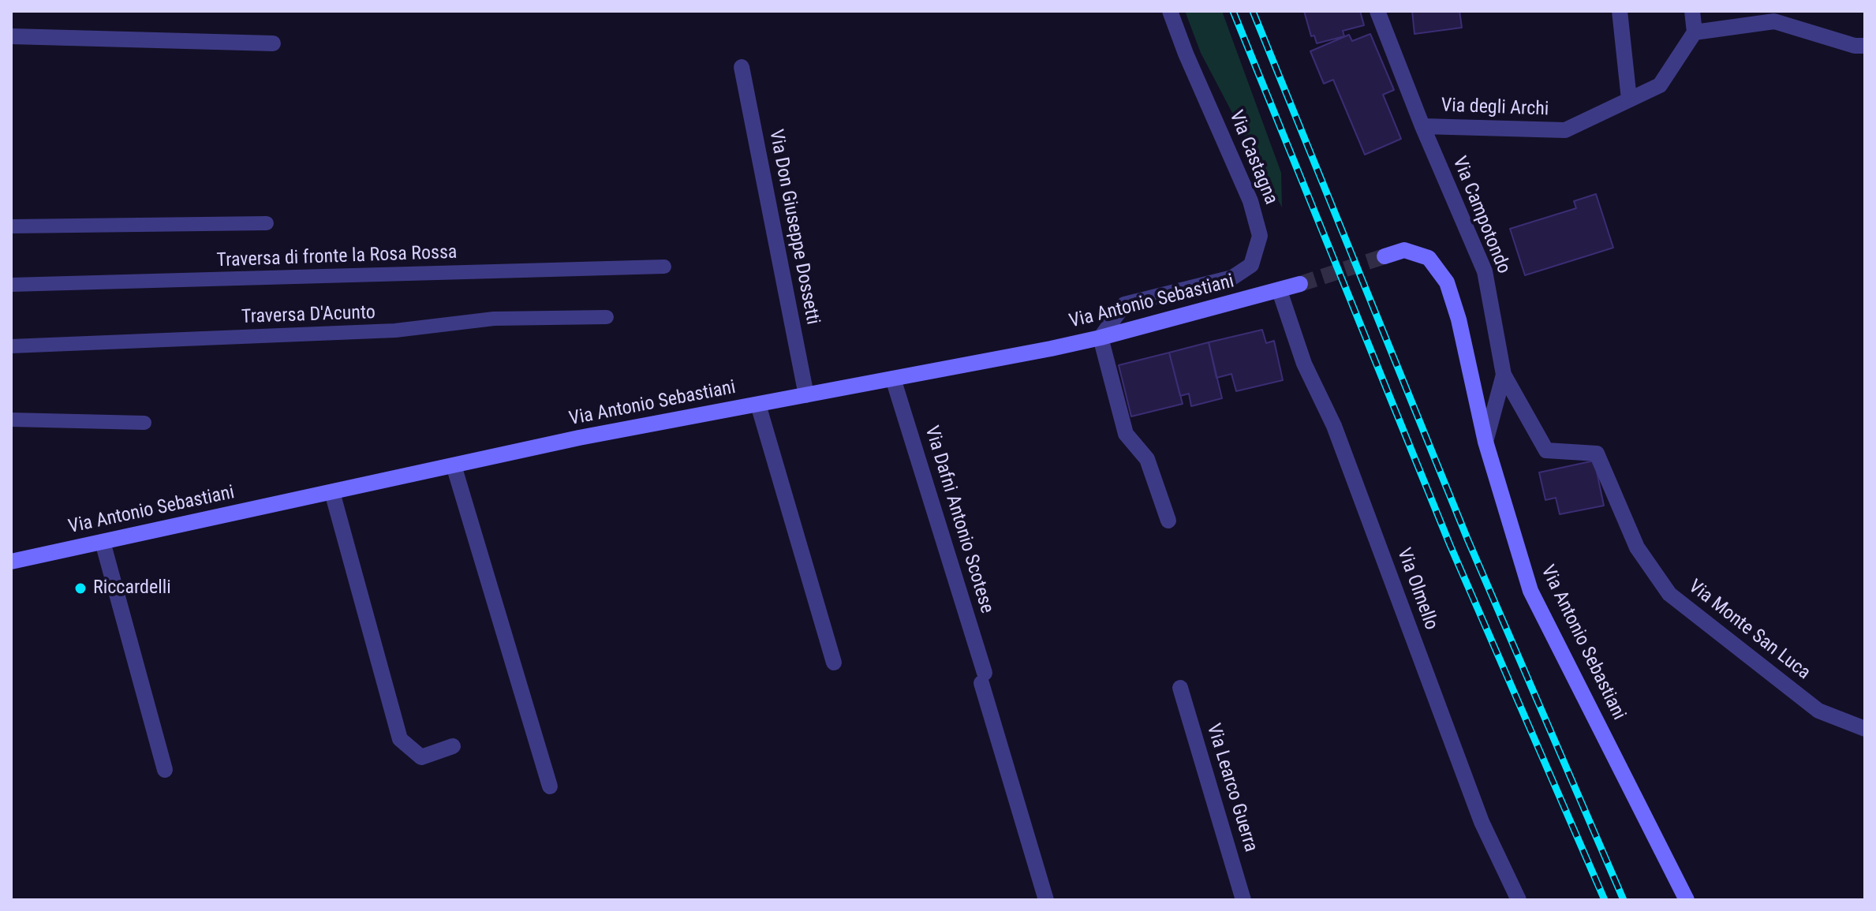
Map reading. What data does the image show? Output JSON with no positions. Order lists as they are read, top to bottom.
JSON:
{
  "streets": {
    "street": [
      "Via degli Archi",
      "Via Castagna",
      "Via Campotondo",
      "Via Don Giuseppe Dossetti",
      "Via Antonio Sebastiani",
      "Via Dafni Antonio Scotese",
      "Via Olmello",
      "Via Monte San Luca",
      "Via Learco Guerra"
    ],
    "lane": ["Traversa di fronte la Rosa Rossa", "Traversa D'Acunto"]
  },
  "crossings": [
    ["Via degli Archi", "Via Campotondo"],
    ["Via Castagna", "Via Antonio Sebastiani"],
    ["Via Campotondo", "Via Antonio Sebastiani"],
    ["Via Campotondo", "Via Monte San Luca"],
    ["Via Don Giuseppe Dossetti", "Via Antonio Sebastiani"],
    ["Via Antonio Sebastiani", "Via Dafni Antonio Scotese"],
    ["Via Antonio Sebastiani", "Via Olmello"]
  ],
  "places": ["Riccardelli"]
}
